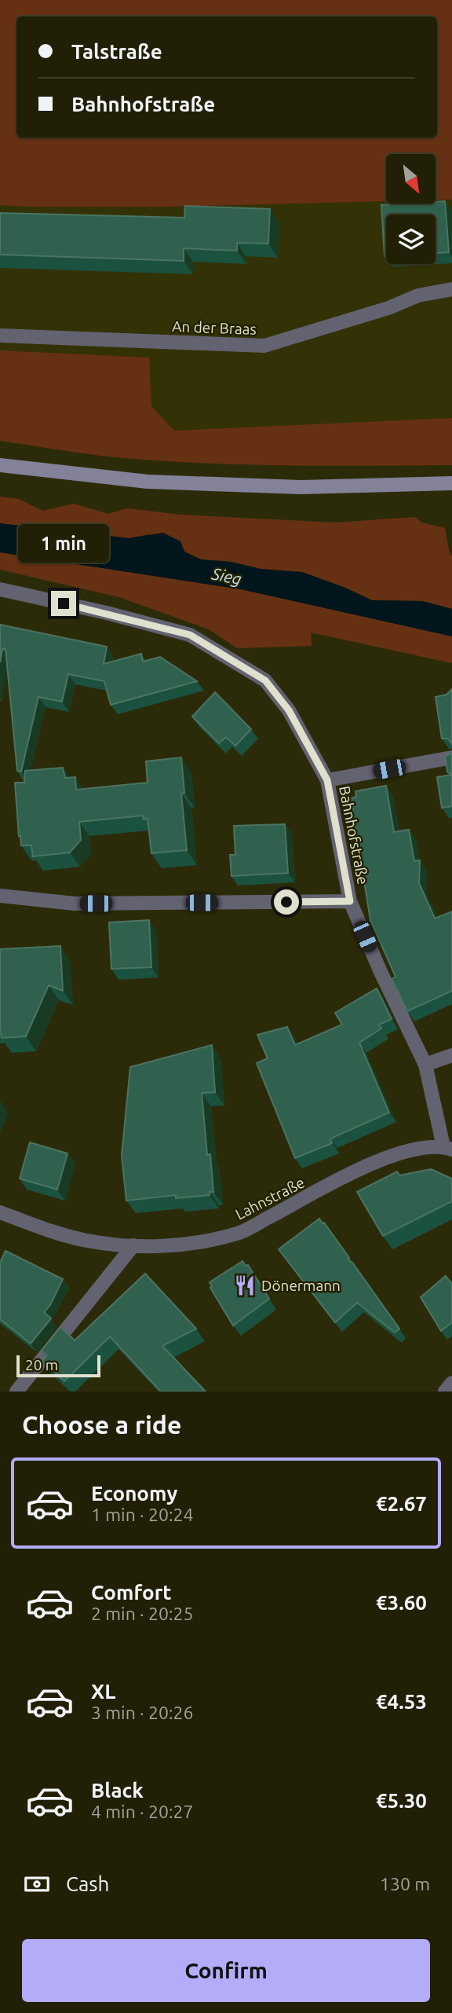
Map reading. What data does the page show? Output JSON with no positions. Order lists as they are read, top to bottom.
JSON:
{
  "streets": {
    "street": ["An der Braas", "Bahnhofstraße", "Lahnstraße"]
  },
  "crossings": [
    ["Bahnhofstraße", "Lahnstraße"]
  ],
  "water": ["Sieg"],
  "places": {
    "restaurant": ["Dönermann"]
  },
  "scale_bar": "20 m",
  "north": "bottom right",
  "page": {
    "banner": ["Talstraße", "Bahnhofstraße"],
    "bubble": "1 min",
    "scale": "20 m",
    "heading": "Choose a ride",
    "list": [
      {
        "name": "Economy",
        "note": "1 min · 20:24",
        "value": "€2.67"
      },
      {
        "name": "Comfort",
        "note": "2 min · 20:25",
        "value": "€3.60"
      },
      {
        "name": "XL",
        "note": "3 min · 20:26",
        "value": "€4.53"
      },
      {
        "name": "Black",
        "note": "4 min · 20:27",
        "value": "€5.30"
      }
    ],
    "pay": ["Cash", "130 m"],
    "buttons": "Confirm"
  }
}
